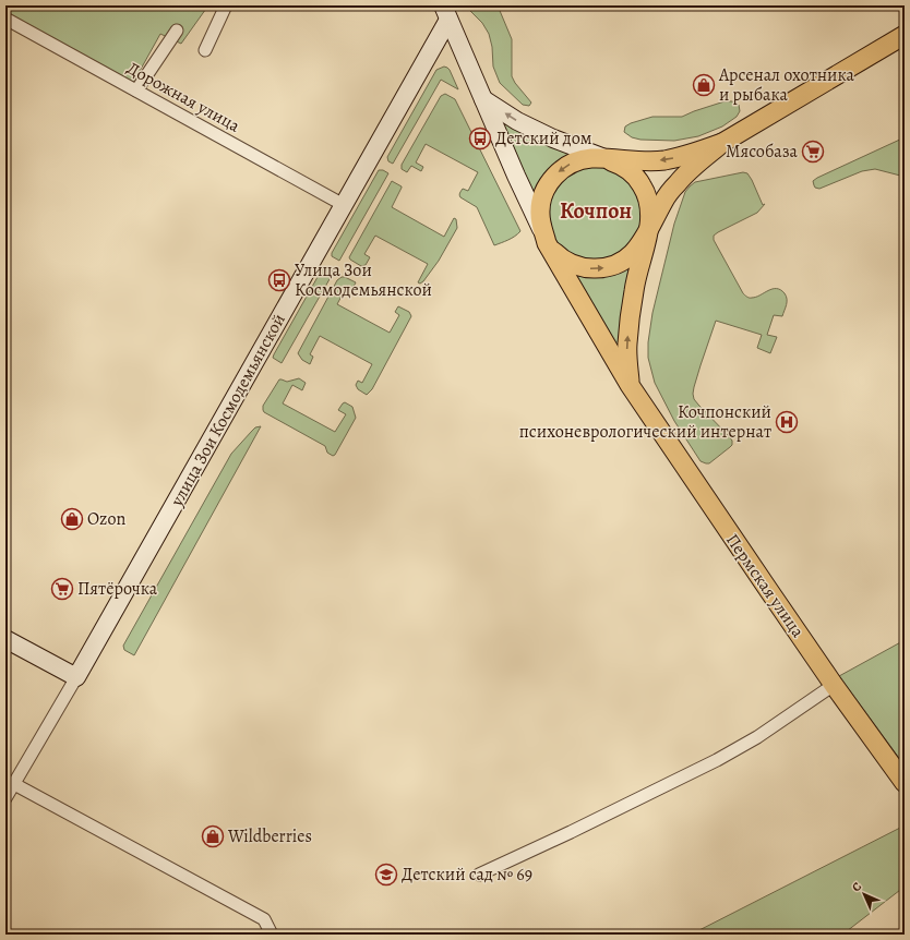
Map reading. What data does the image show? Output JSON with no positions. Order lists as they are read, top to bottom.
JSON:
{
  "streets": {
    "main road": ["Пермская улица"],
    "street": ["Дорожная улица", "улица Зои Космодемьянской"]
  },
  "crossings": [
    ["Дорожная улица", "улица Зои Космодемьянской"]
  ],
  "districts": ["Кочпон"],
  "places": {
    "shop": ["Арсенал охотника и рыбака", "Ozon", "Wildberries"],
    "bus stop": ["Детский дом", "Улица Зои Космодемьянской"],
    "supermarket": ["Мясобаза", "Пятёрочка"],
    "hospital": ["Кочпонский психоневрологический интернат"],
    "school or university": ["Детский сад № 69"]
  },
  "north": "top left"
}
